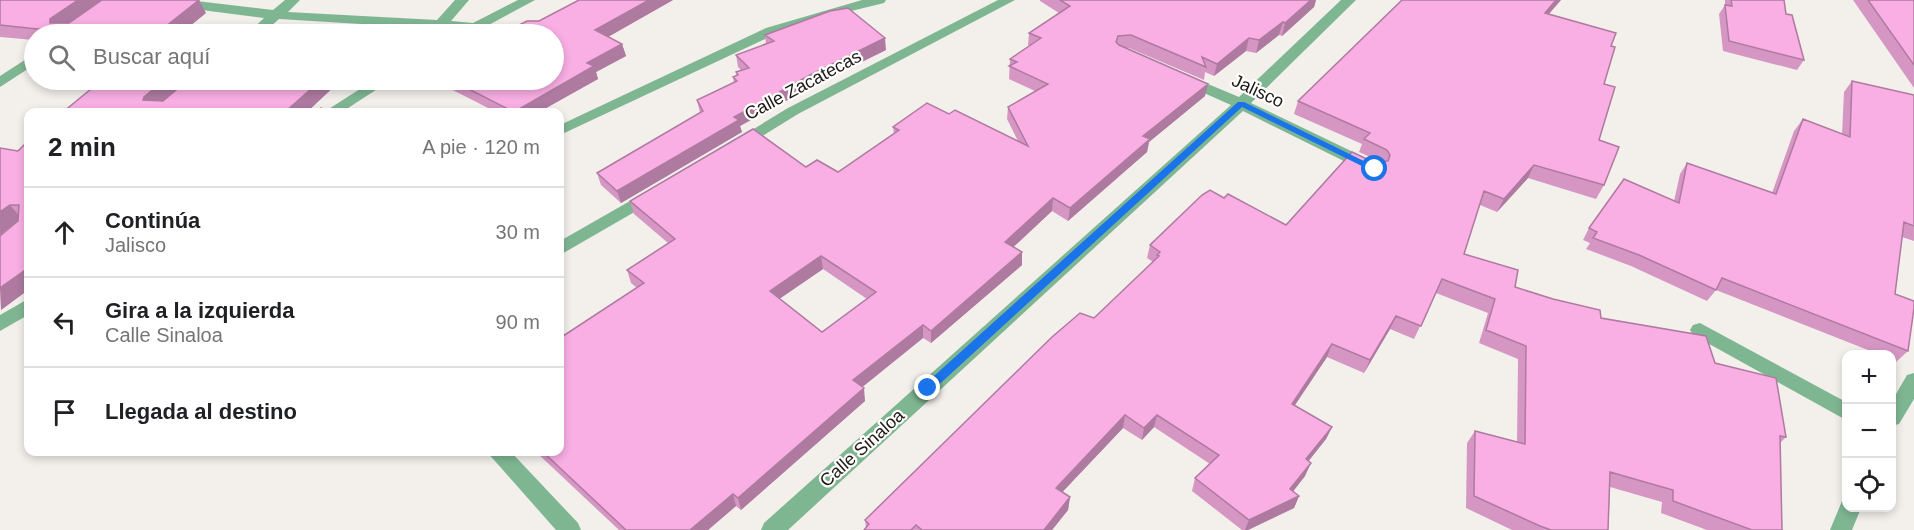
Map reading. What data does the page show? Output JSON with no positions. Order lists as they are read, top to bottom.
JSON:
{
  "streets": {
    "street": ["Calle Zacatecas", "Jalisco", "Calle Sinaloa"]
  },
  "crossings": [
    ["Jalisco", "Calle Sinaloa"]
  ],
  "page": {
    "search": "Buscar aquí",
    "heading": ["2 min", "A pie · 120 m"],
    "list": [
      ["Continúa", "Jalisco", "30 m"],
      ["Gira a la izquierda", "Calle Sinaloa", "90 m"],
      "Llegada al destino"
    ],
    "map_buttons": ["+", "−"]
  }
}
